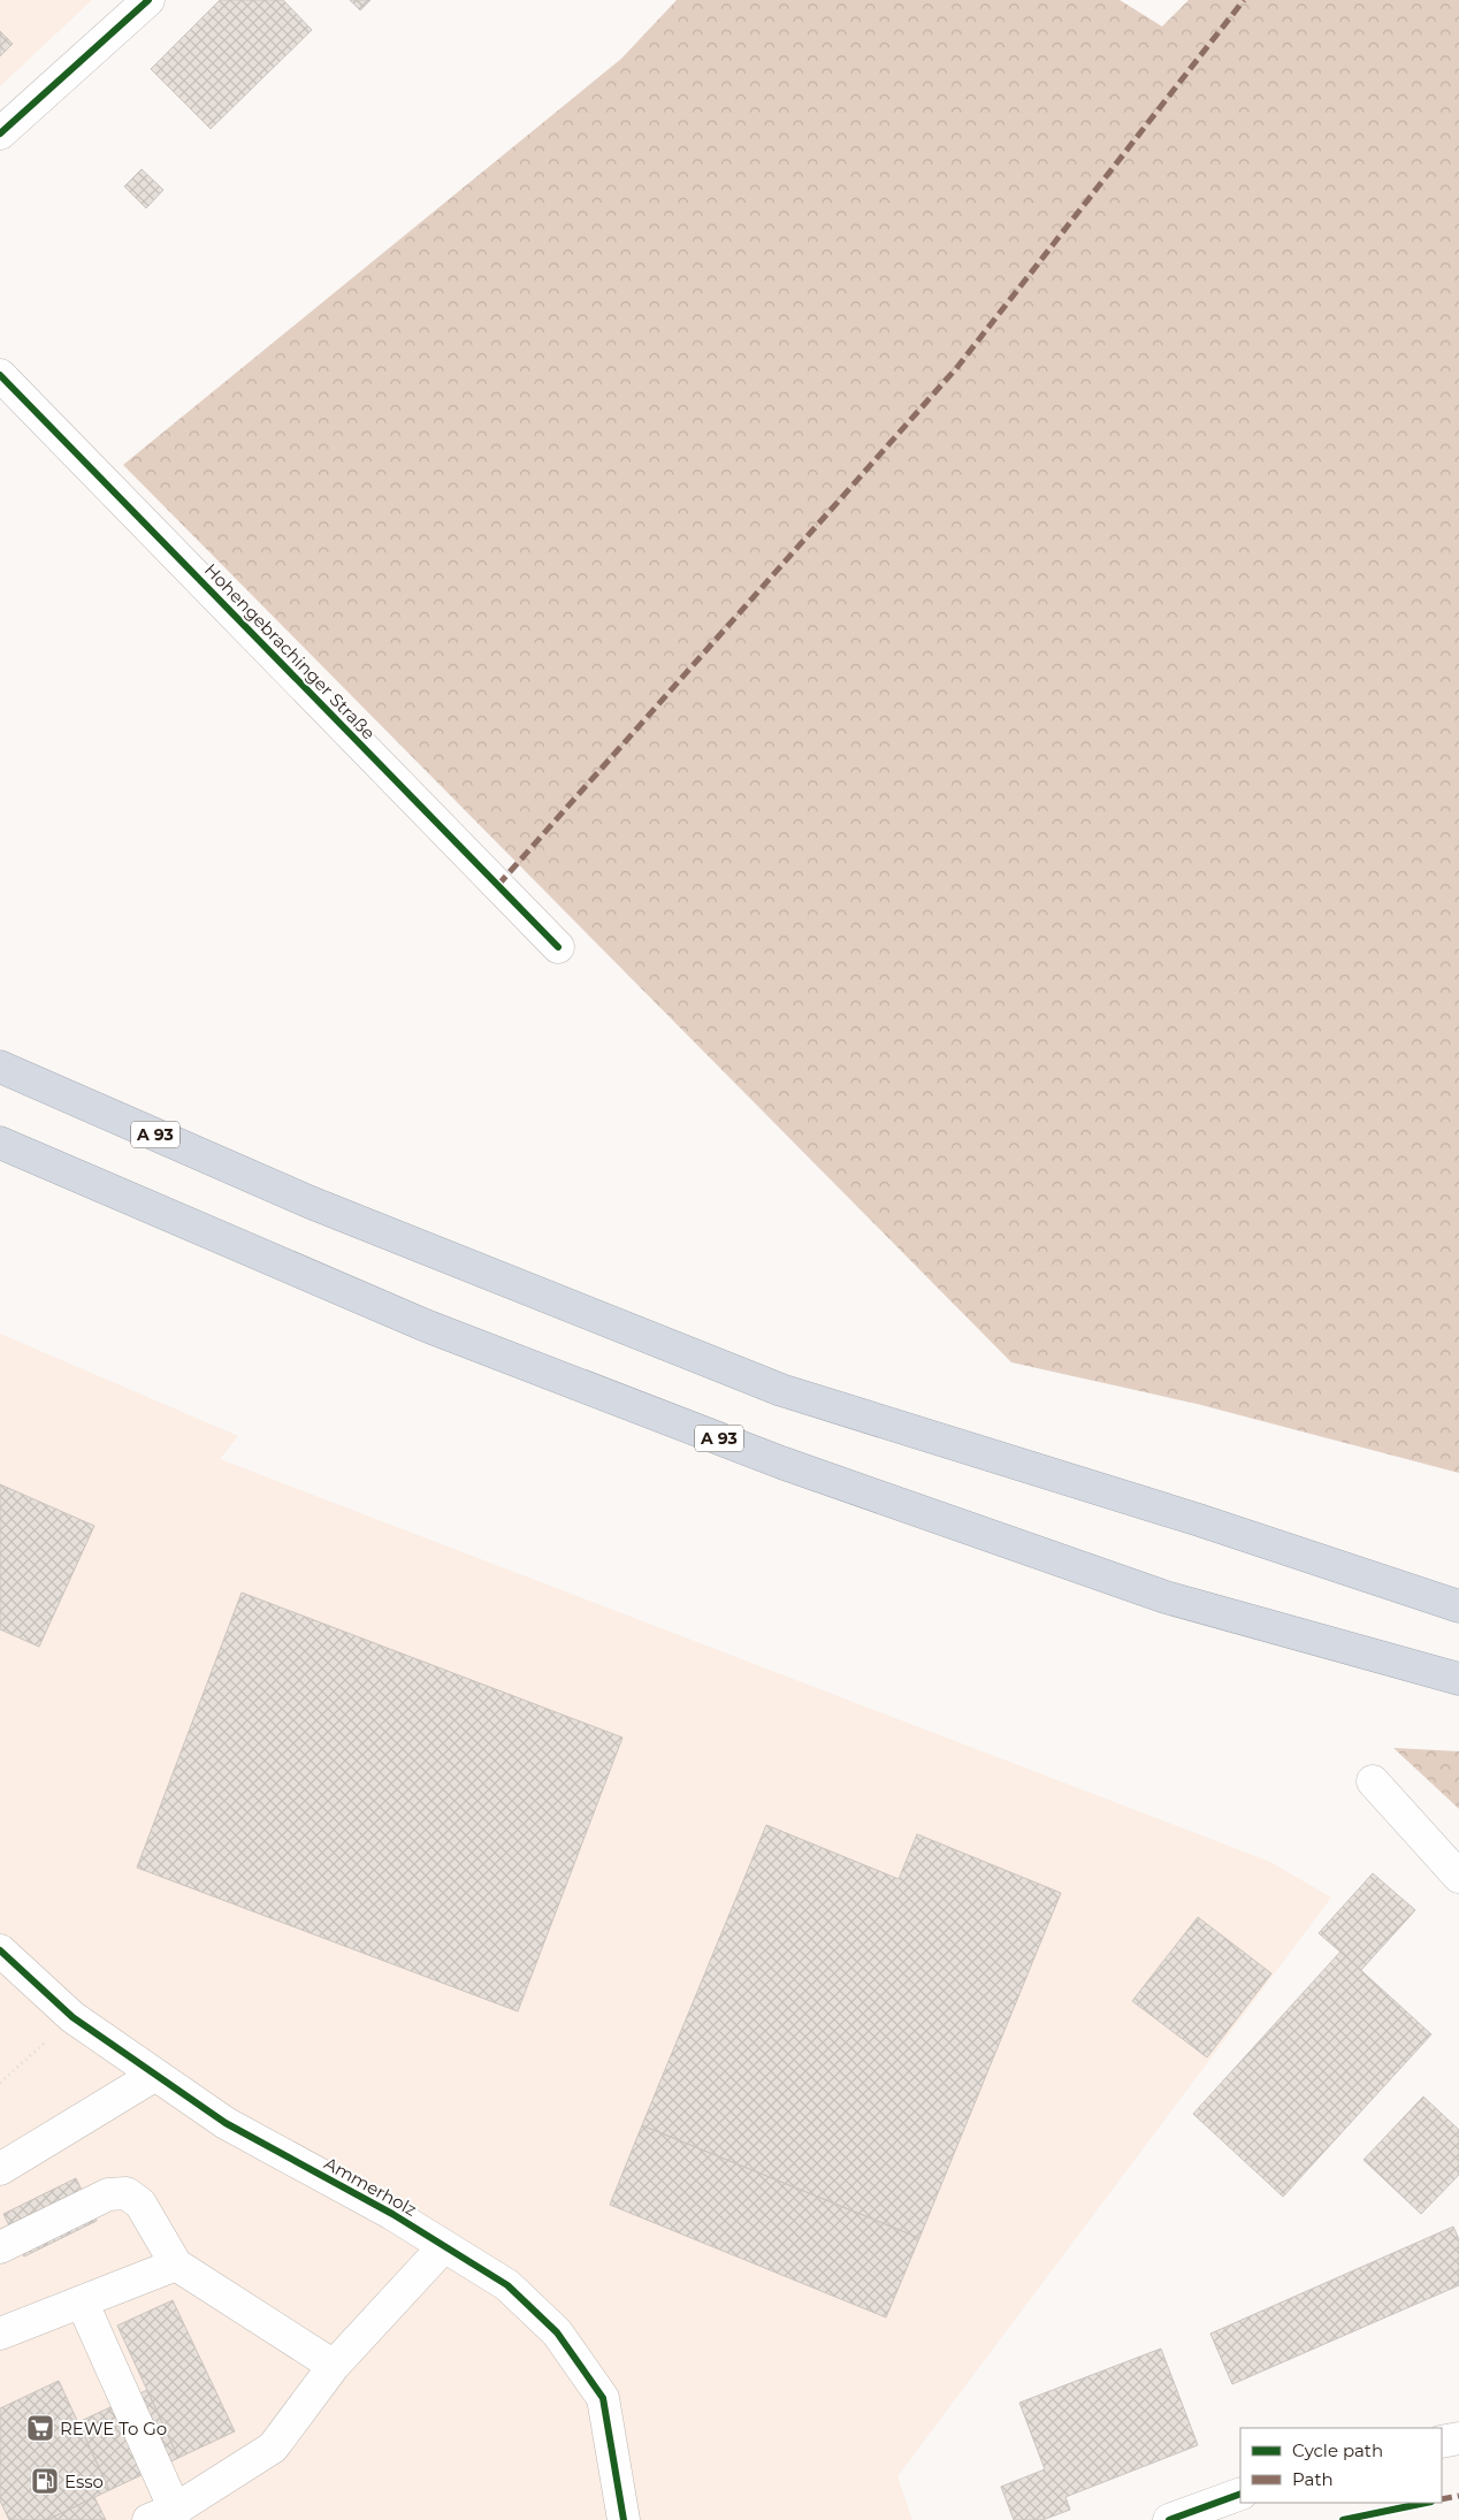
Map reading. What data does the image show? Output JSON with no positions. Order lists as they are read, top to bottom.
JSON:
{
  "streets": {
    "highway": ["A 93"],
    "street": ["Hohengebrachinger Straße", "Ammerholz"]
  },
  "places": {
    "supermarket": ["REWE To Go"],
    "fuel station": ["Esso"]
  },
  "legend": ["Cycle path", "Path"]
}
